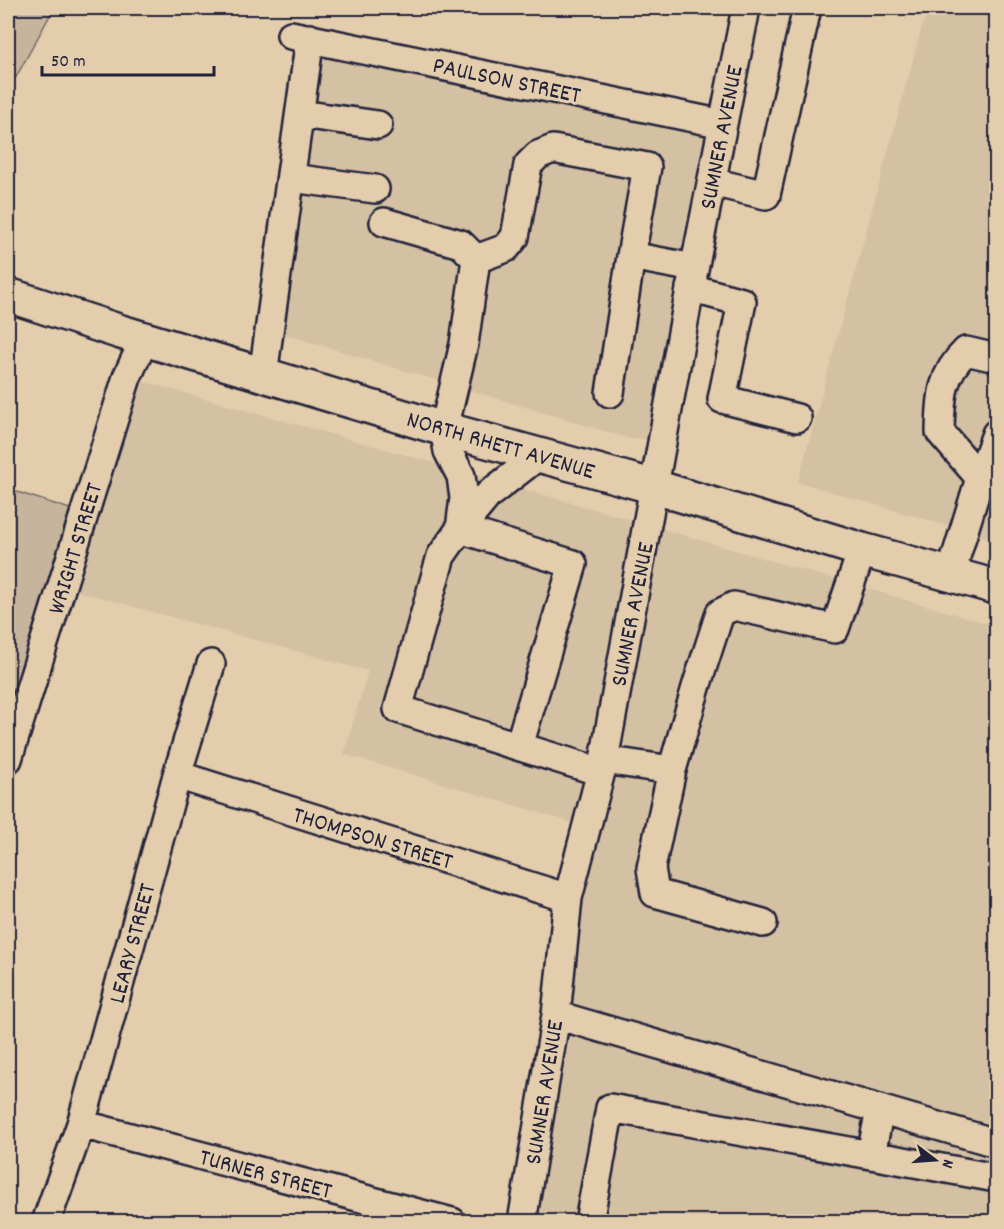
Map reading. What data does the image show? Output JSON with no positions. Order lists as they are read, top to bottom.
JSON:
{
  "streets": {
    "main road": ["NORTH RHETT AVENUE"],
    "street": [
      "PAULSON STREET",
      "SUMNER AVENUE",
      "WRIGHT STREET",
      "THOMPSON STREET",
      "LEARY STREET",
      "TURNER STREET"
    ]
  },
  "crossings": [
    ["PAULSON STREET", "SUMNER AVENUE"],
    ["SUMNER AVENUE", "NORTH RHETT AVENUE"],
    ["SUMNER AVENUE", "THOMPSON STREET"],
    ["NORTH RHETT AVENUE", "WRIGHT STREET"],
    ["THOMPSON STREET", "LEARY STREET"],
    ["LEARY STREET", "TURNER STREET"]
  ],
  "scale_bar": "50 m",
  "north": "right"
}
